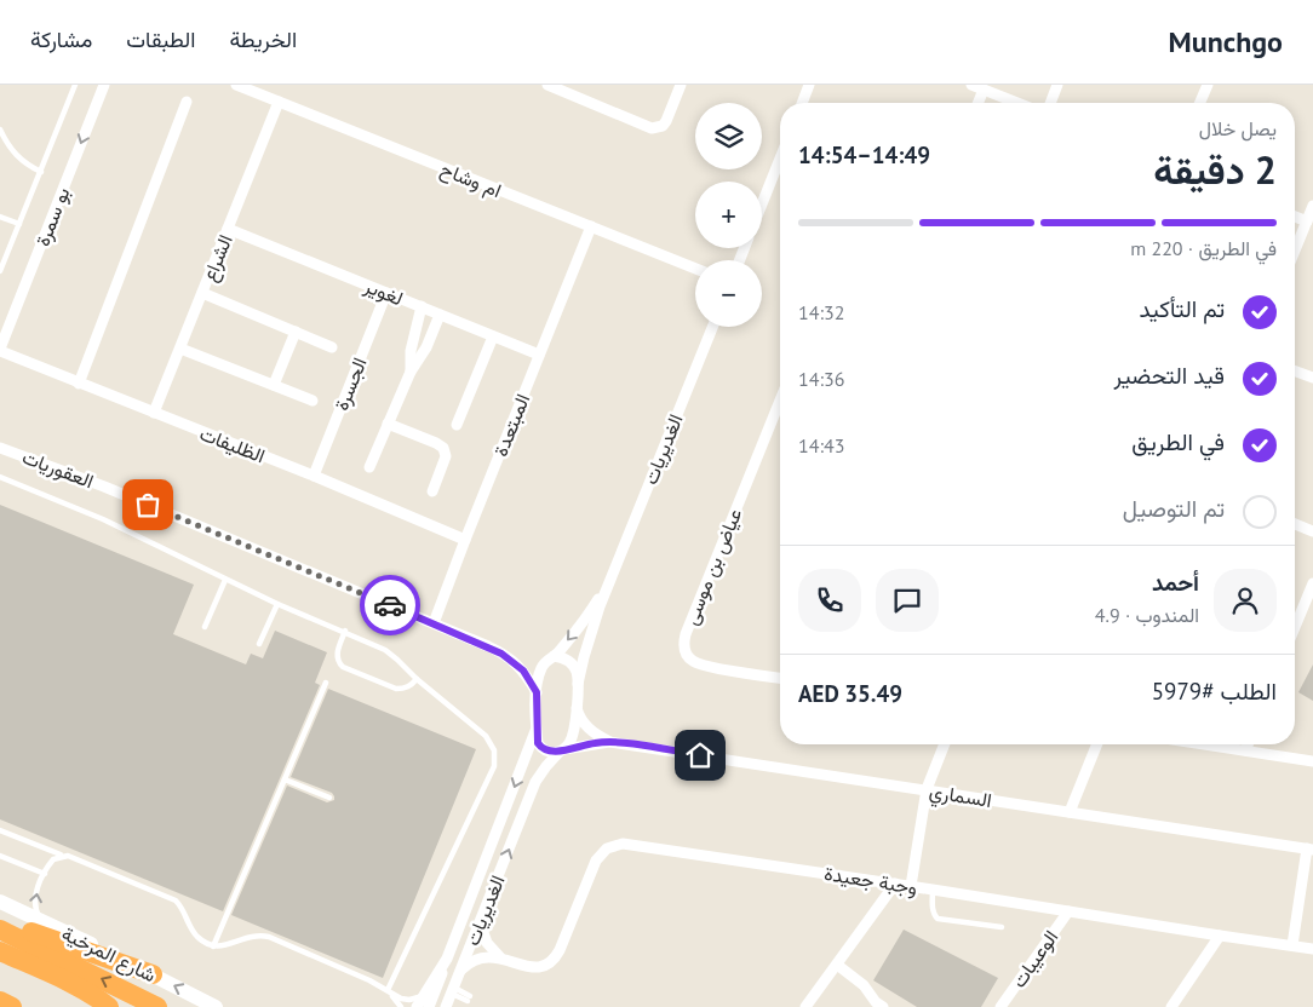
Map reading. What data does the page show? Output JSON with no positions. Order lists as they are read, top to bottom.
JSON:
{
  "streets": {
    "main road": ["شارع المرخية"],
    "street": [
      "ام وشاح",
      "بو سمرة",
      "الشراع",
      "لغوير",
      "الجسرة",
      "المبتعدة",
      "الظليفات",
      "الغديريات",
      "العقوريات",
      "عياض بن موسى",
      "السماري",
      "وجبة جعيدة",
      "الوعيبات"
    ]
  },
  "crossings": [
    ["ام وشاح", "الشراع"],
    ["ام وشاح", "المبتعدة"],
    ["بو سمرة", "الظليفات"],
    ["الشراع", "لغوير"],
    ["الشراع", "الظليفات"],
    ["لغوير", "الجسرة"],
    ["لغوير", "المبتعدة"],
    ["الجسرة", "الظليفات"],
    ["المبتعدة", "الظليفات"],
    ["المبتعدة", "العقوريات"],
    ["الغديريات", "العقوريات"],
    ["الغديريات", "السماري"],
    ["الغديريات", "وجبة جعيدة"],
    ["وجبة جعيدة", "الوعيبات"]
  ],
  "page": {
    "header": "Munchgo",
    "nav": ["الخريطة", "الطبقات", "مشاركة"],
    "map_buttons": ["+", "−"],
    "heading": ["2 دقيقة", "يصل خلال", "14:49–14:54"],
    "panel": [
      "أحمد",
      "المندوب · 4.9",
      "الطلب #5979",
      "AED 35.49"
    ],
    "bar": "في الطريق · 220 m",
    "list": [
      ["تم التأكيد", "14:32"],
      ["قيد التحضير", "14:36"],
      ["في الطريق", "14:43"],
      "تم التوصيل"
    ]
  }
}
